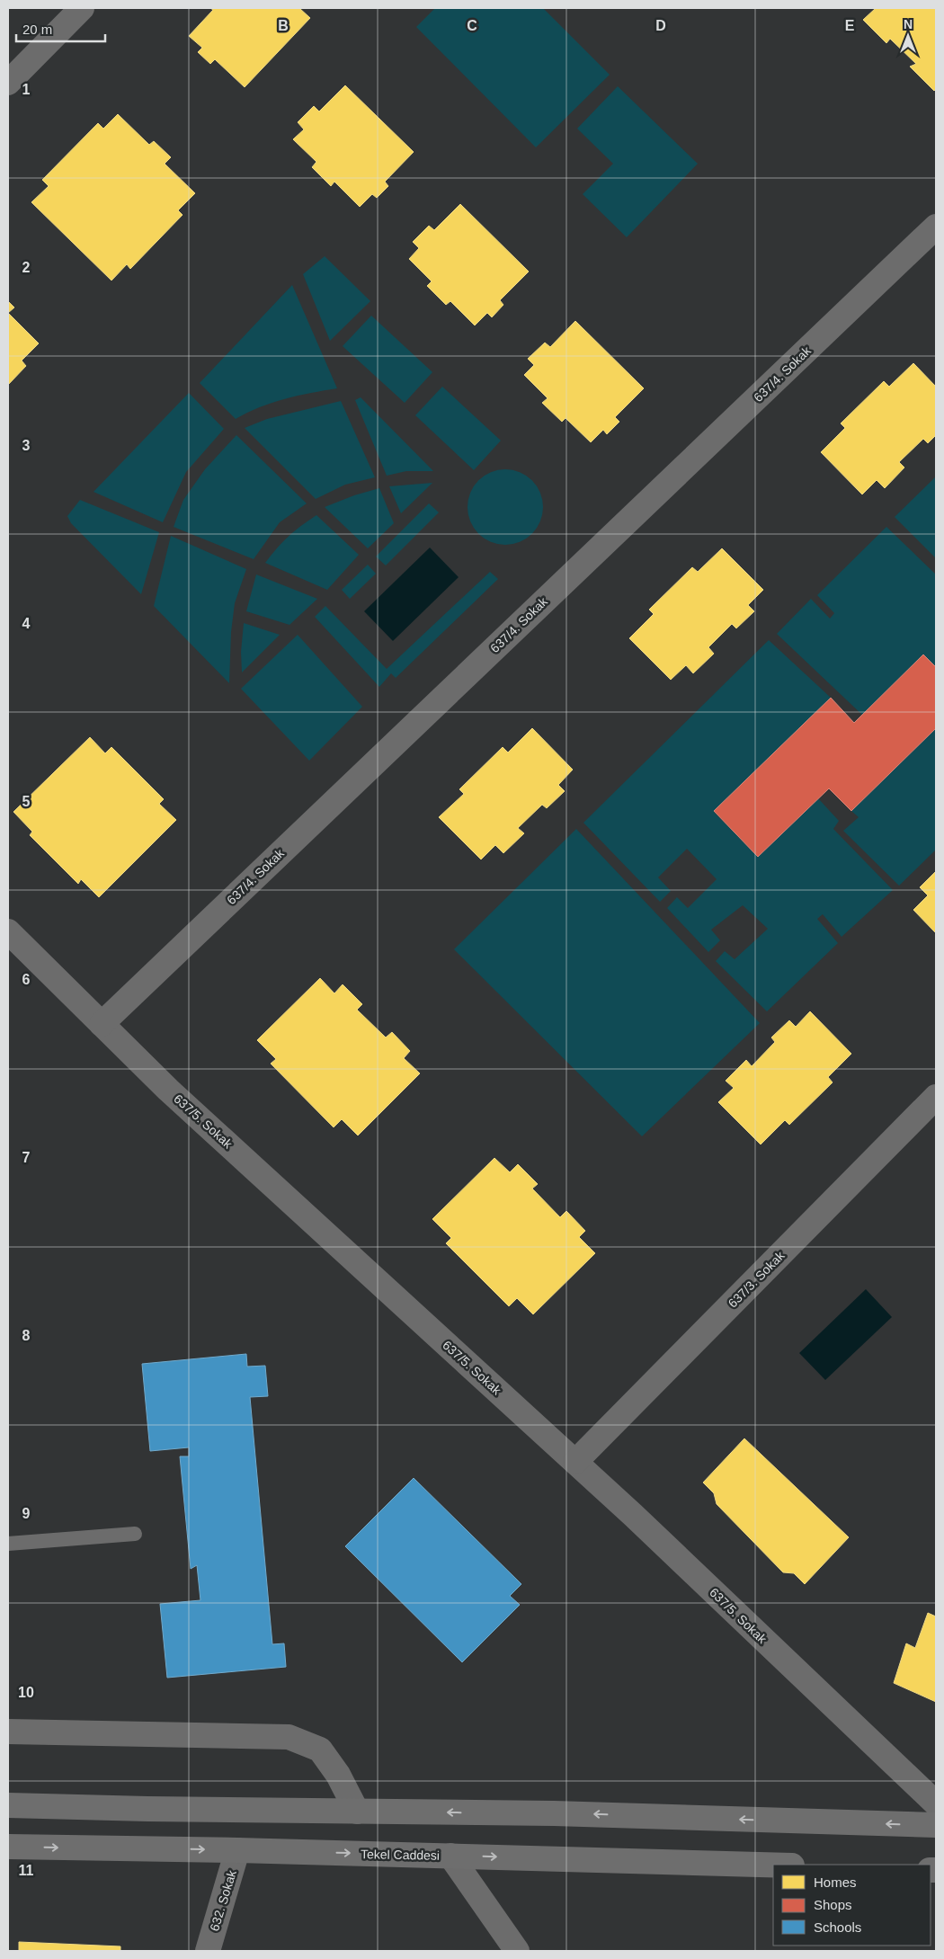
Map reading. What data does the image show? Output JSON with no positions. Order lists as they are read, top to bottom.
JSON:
{
  "streets": {
    "main road": ["Tekel Caddesi"],
    "street": [
      "637/4. Sokak",
      "637/5. Sokak",
      "637/3. Sokak",
      "632. Sokak"
    ]
  },
  "crossings": [
    ["637/4. Sokak", "637/5. Sokak"],
    ["637/5. Sokak", "637/3. Sokak"],
    ["Tekel Caddesi", "632. Sokak"]
  ],
  "legend": ["Homes", "Shops", "Schools"],
  "scale_bar": "20 m",
  "north": "top",
  "grid": {
    "columns": [
      "B",
      "C",
      "D",
      "E"
    ],
    "rows": [
      "1",
      "2",
      "3",
      "4",
      "5",
      "6",
      "7",
      "8",
      "9",
      "10",
      "11"
    ]
  }
}
